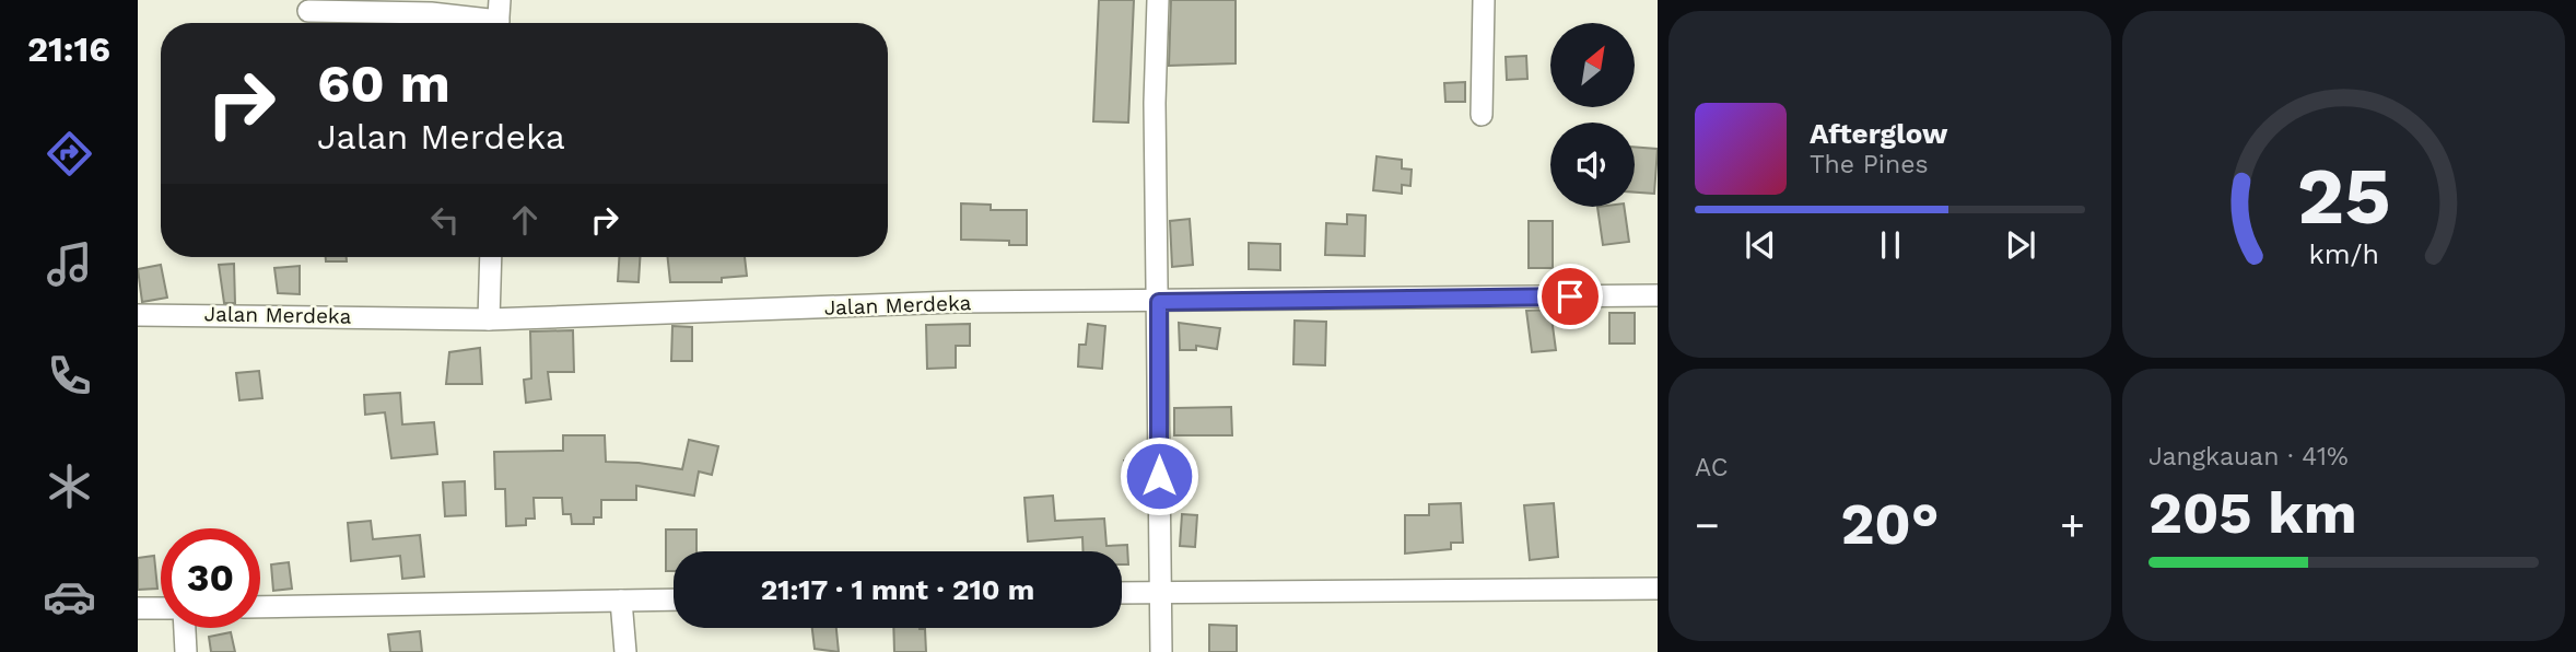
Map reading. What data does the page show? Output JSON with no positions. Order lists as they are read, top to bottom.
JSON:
{
  "streets": {
    "street": ["Jalan Merdeka"]
  },
  "north": "top right",
  "page": {
    "tabs": "21:16",
    "turn": ["60 m", "Jalan Merdeka"],
    "song": ["Afterglow", "The Pines"],
    "tile": [
      "AC",
      ["Jangkauan · 41%", "205 km"]
    ],
    "heat": ["−", "20°", "+"],
    "limit": "30",
    "trip": "21:17 · 1 mnt · 210 m",
    "gauge": ["25", "km/h"]
  }
}
